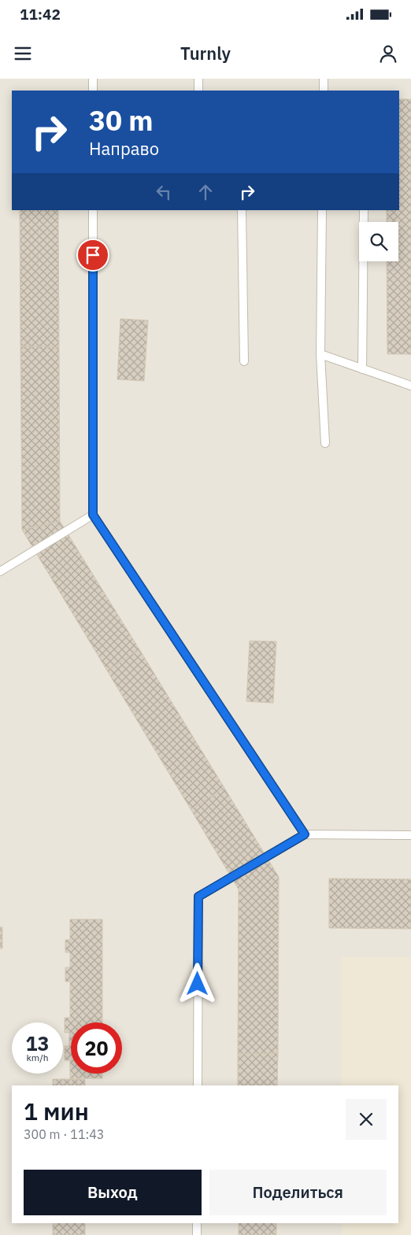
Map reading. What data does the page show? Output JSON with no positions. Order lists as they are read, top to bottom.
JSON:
{
  "page": {
    "status": "11:42",
    "header": "Turnly",
    "turn": ["30 m", "Направо"],
    "speed": "13 km/h",
    "limit": "20",
    "heading": ["1 мин", "300 m · 11:43"],
    "buttons": ["Выход", "Поделиться"]
  }
}
